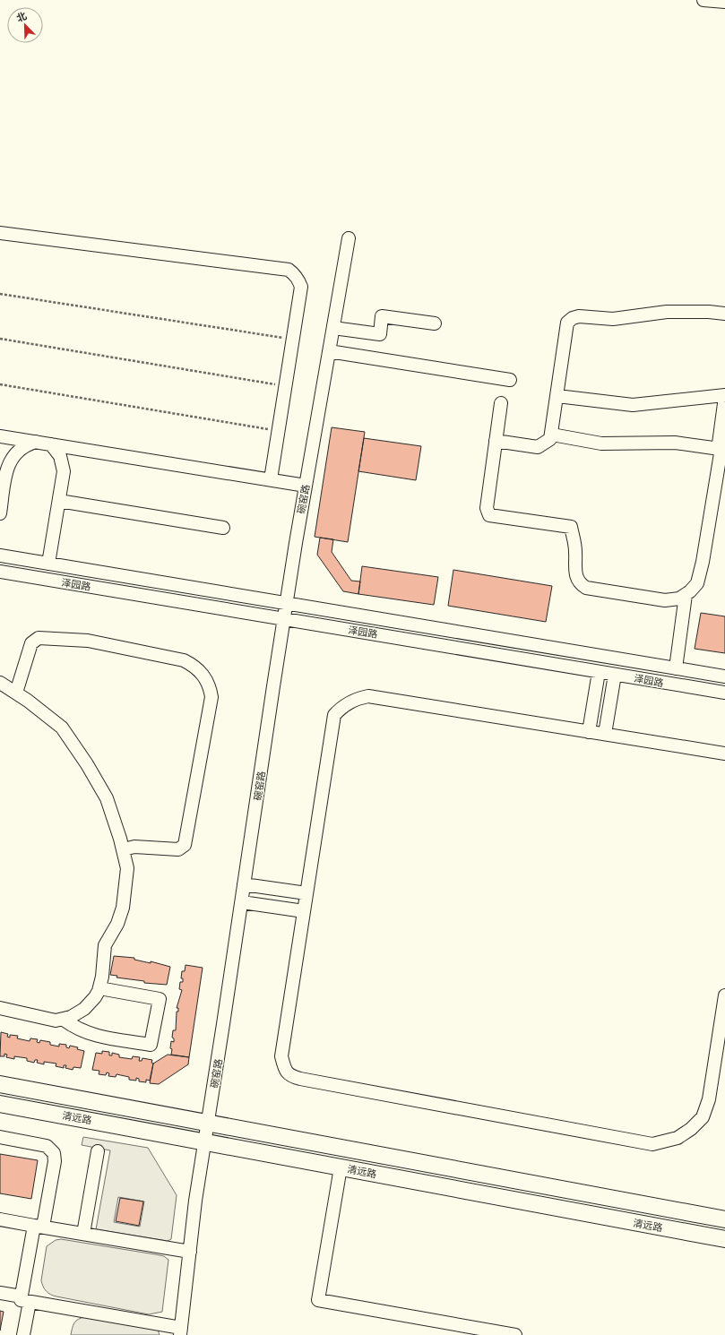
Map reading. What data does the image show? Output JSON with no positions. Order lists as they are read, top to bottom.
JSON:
{
  "streets": {
    "main road": ["清远路"],
    "street": ["碗窑路", "泽园路"]
  },
  "crossings": [
    ["碗窑路", "泽园路"],
    ["碗窑路", "清远路"]
  ],
  "north": "top left"
}
